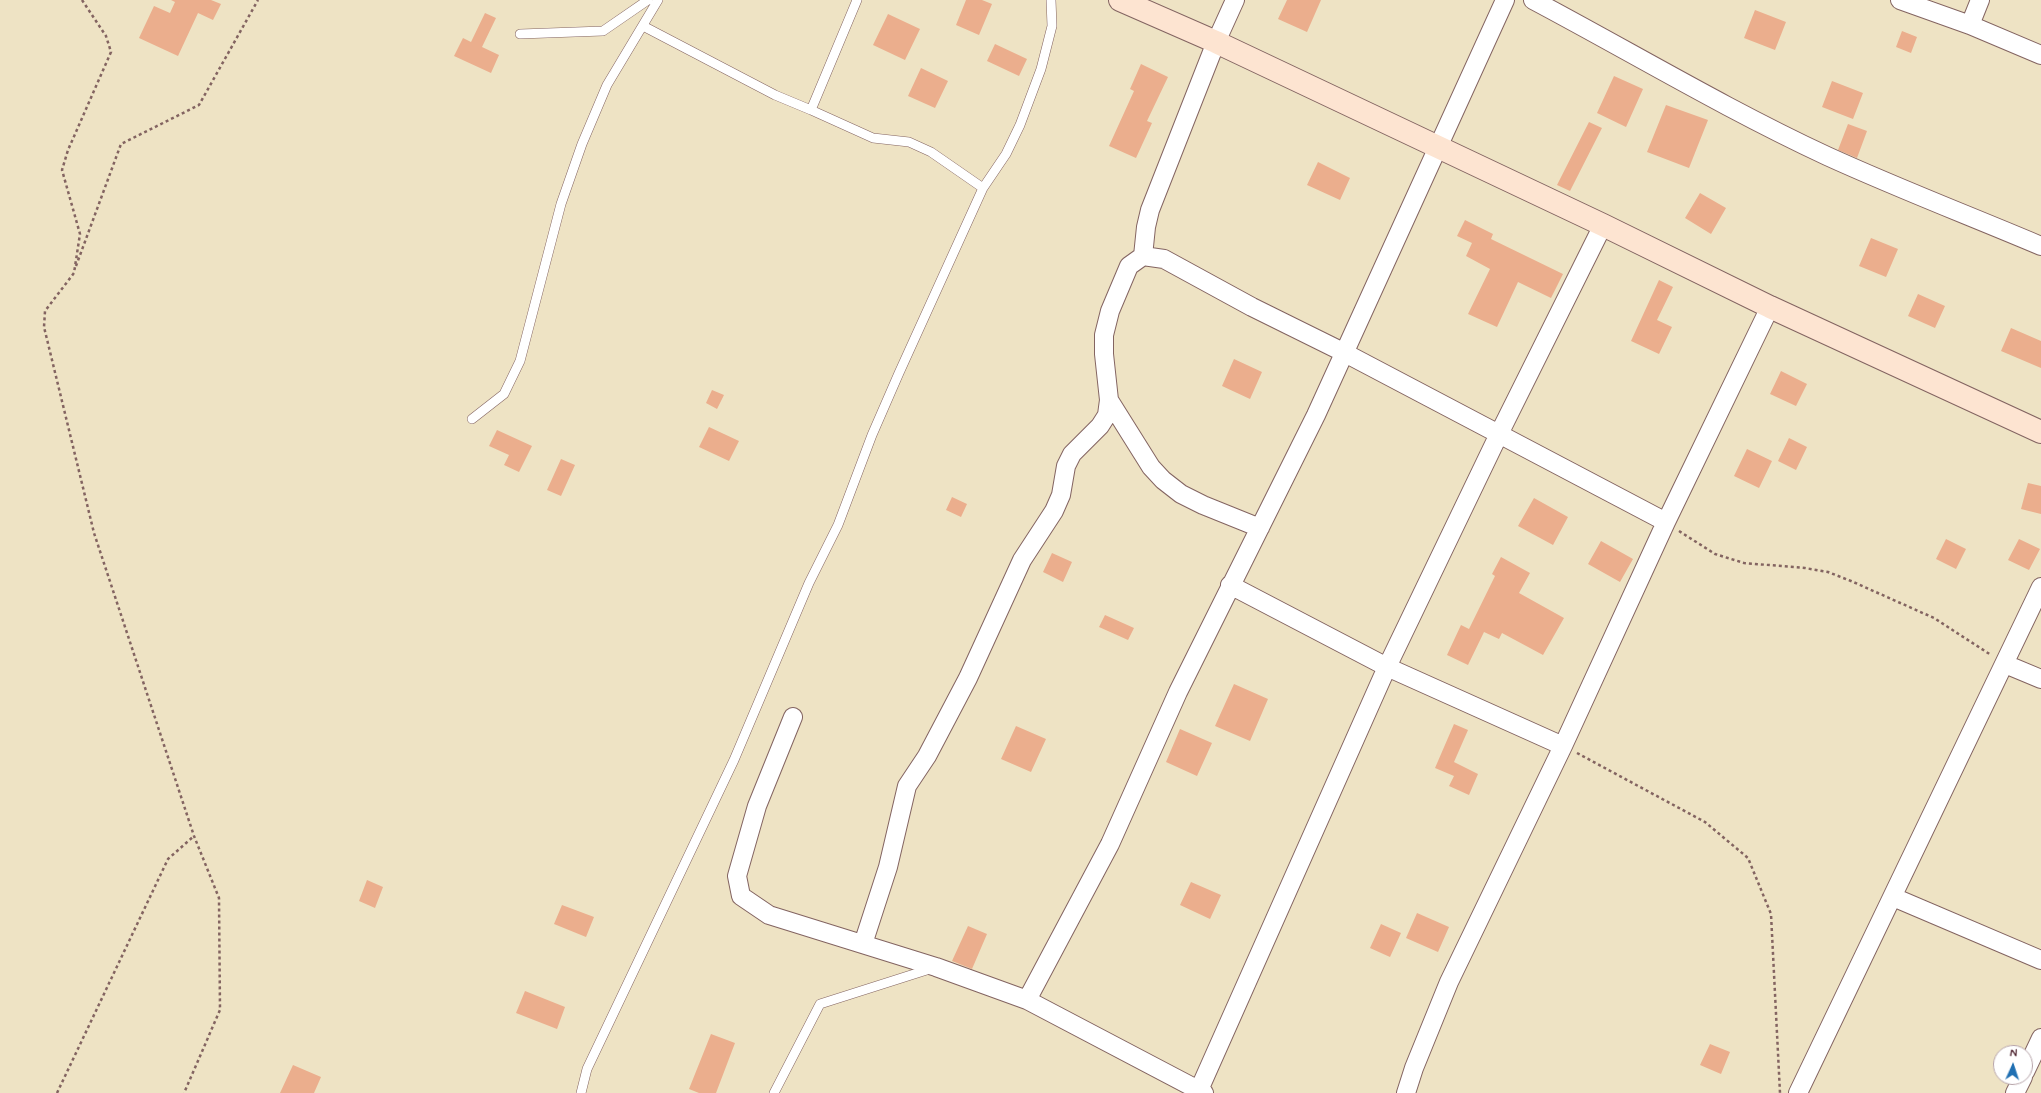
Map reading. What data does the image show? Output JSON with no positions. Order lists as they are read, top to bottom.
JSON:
{
  "north": "top"
}
